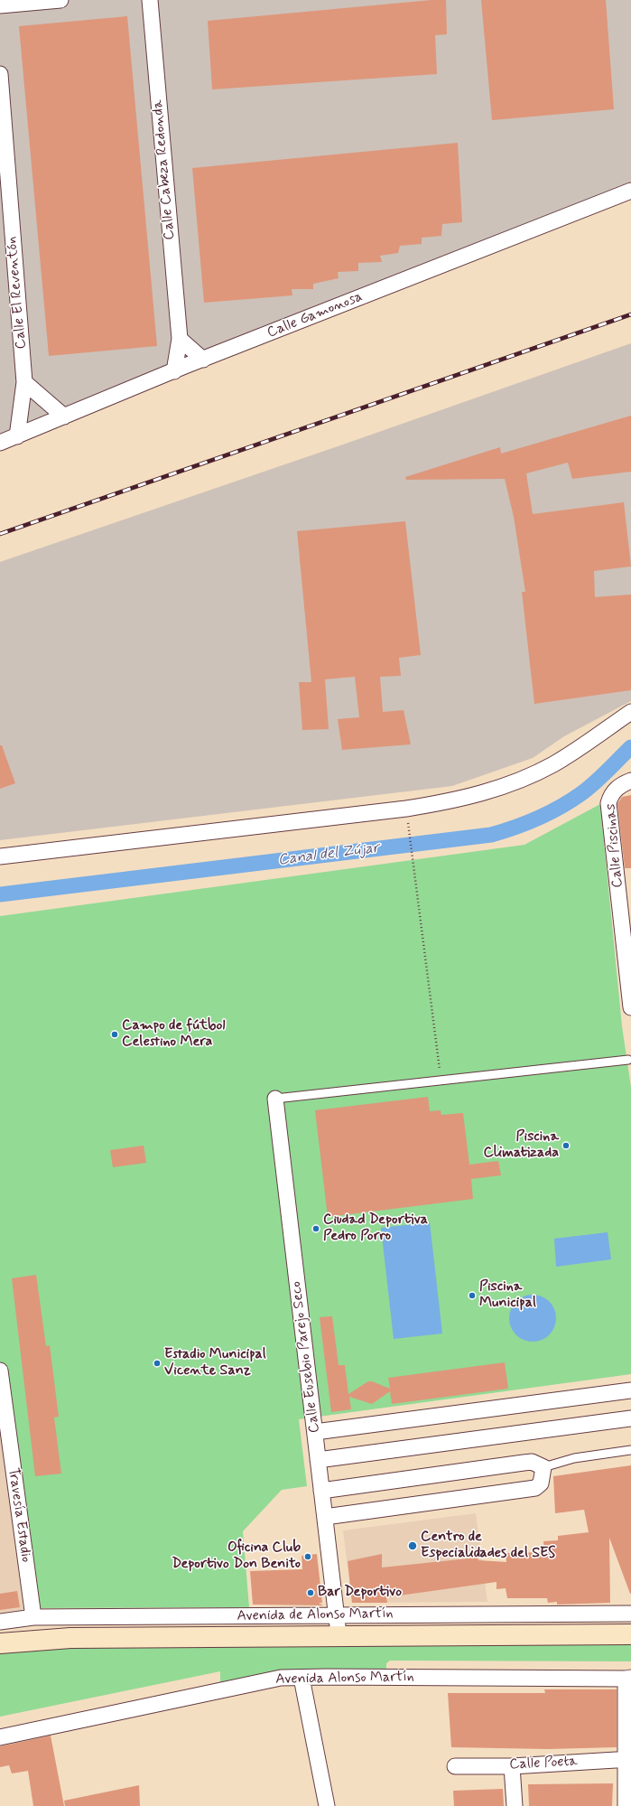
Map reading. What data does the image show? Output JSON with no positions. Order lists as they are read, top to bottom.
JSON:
{
  "streets": {
    "main road": ["Avenida de Alonso Martín"],
    "street": [
      "Calle Cabeza Redonda",
      "Calle El Reventón",
      "Calle Gamonosa",
      "Calle Piscinas",
      "Calle Eusebio Parejo Seco",
      "Travesía Estadio",
      "Avenida Alonso Martín",
      "Calle Poeta"
    ]
  },
  "crossings": [
    ["Calle Cabeza Redonda", "Calle Gamonosa"],
    ["Calle El Reventón", "Calle Gamonosa"],
    ["Calle Eusebio Parejo Seco", "Avenida de Alonso Martín"],
    ["Travesía Estadio", "Avenida de Alonso Martín"]
  ],
  "water": ["Canal del Zújar"],
  "places": [
    "Campo de fútbol Celestino Mera",
    "Piscina Climatizada",
    "Ciudad Deportiva Pedro Porro",
    "Piscina Municipal",
    "Estadio Municipal Vicente Sanz",
    "Centro de Especialidades del SES",
    "Oficina Club Deportivo Don Benito",
    "Bar Deportivo"
  ]
}
